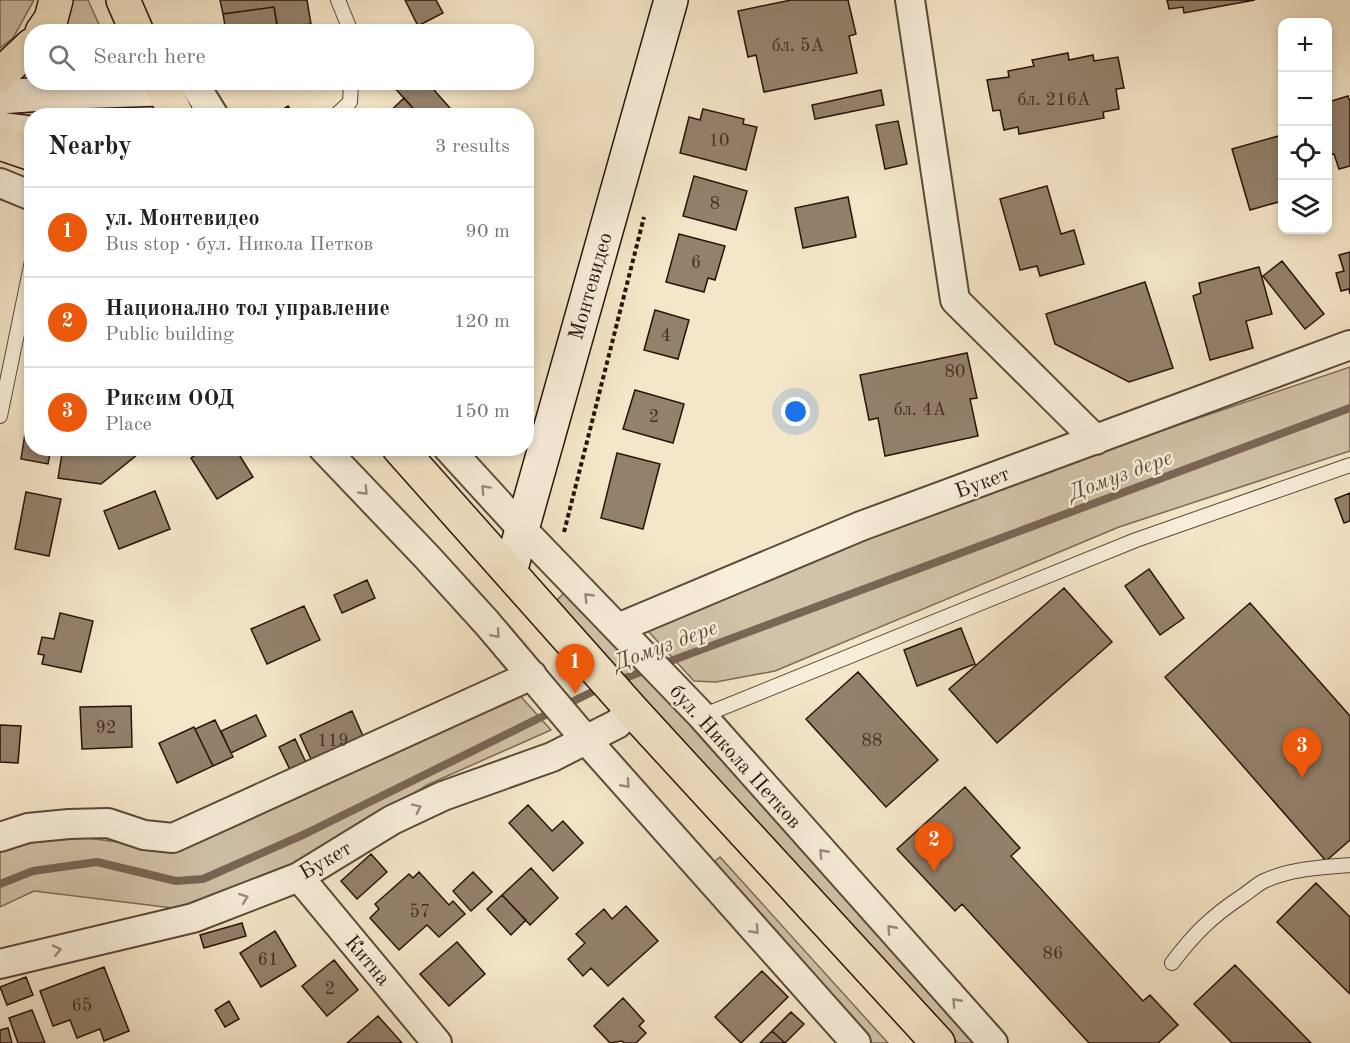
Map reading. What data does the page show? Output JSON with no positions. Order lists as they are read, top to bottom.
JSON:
{
  "streets": {
    "street": [
      "Монтевидео",
      "Букет",
      "бул. Никола Петков",
      "Китна"
    ]
  },
  "crossings": [
    ["Монтевидео", "бул. Никола Петков"],
    ["Букет", "бул. Никола Петков"],
    ["Букет", "Китна"]
  ],
  "water": ["Домуз дере"],
  "house_numbers": [
    "бл. 5А",
    "бл. 216А",
    "10",
    "8",
    "6",
    "4",
    "80",
    "бл. 4А",
    "2",
    "92",
    "119",
    "88",
    "57",
    "86",
    "61",
    "2",
    "65"
  ],
  "page": {
    "map_buttons": ["+", "−"],
    "search": "Search here",
    "heading": ["Nearby", "3 results"],
    "list": [
      {
        "mark": "1",
        "name": "ул. Монтевидео",
        "note": "Bus stop · бул. Никола Петков",
        "value": "90 m"
      },
      {
        "mark": "2",
        "name": "Национално тол управление",
        "note": "Public building",
        "value": "120 m"
      },
      {
        "mark": "3",
        "name": "Риксим ООД",
        "note": "Place",
        "value": "150 m"
      }
    ],
    "pins": ["1", "3", "2"]
  }
}
